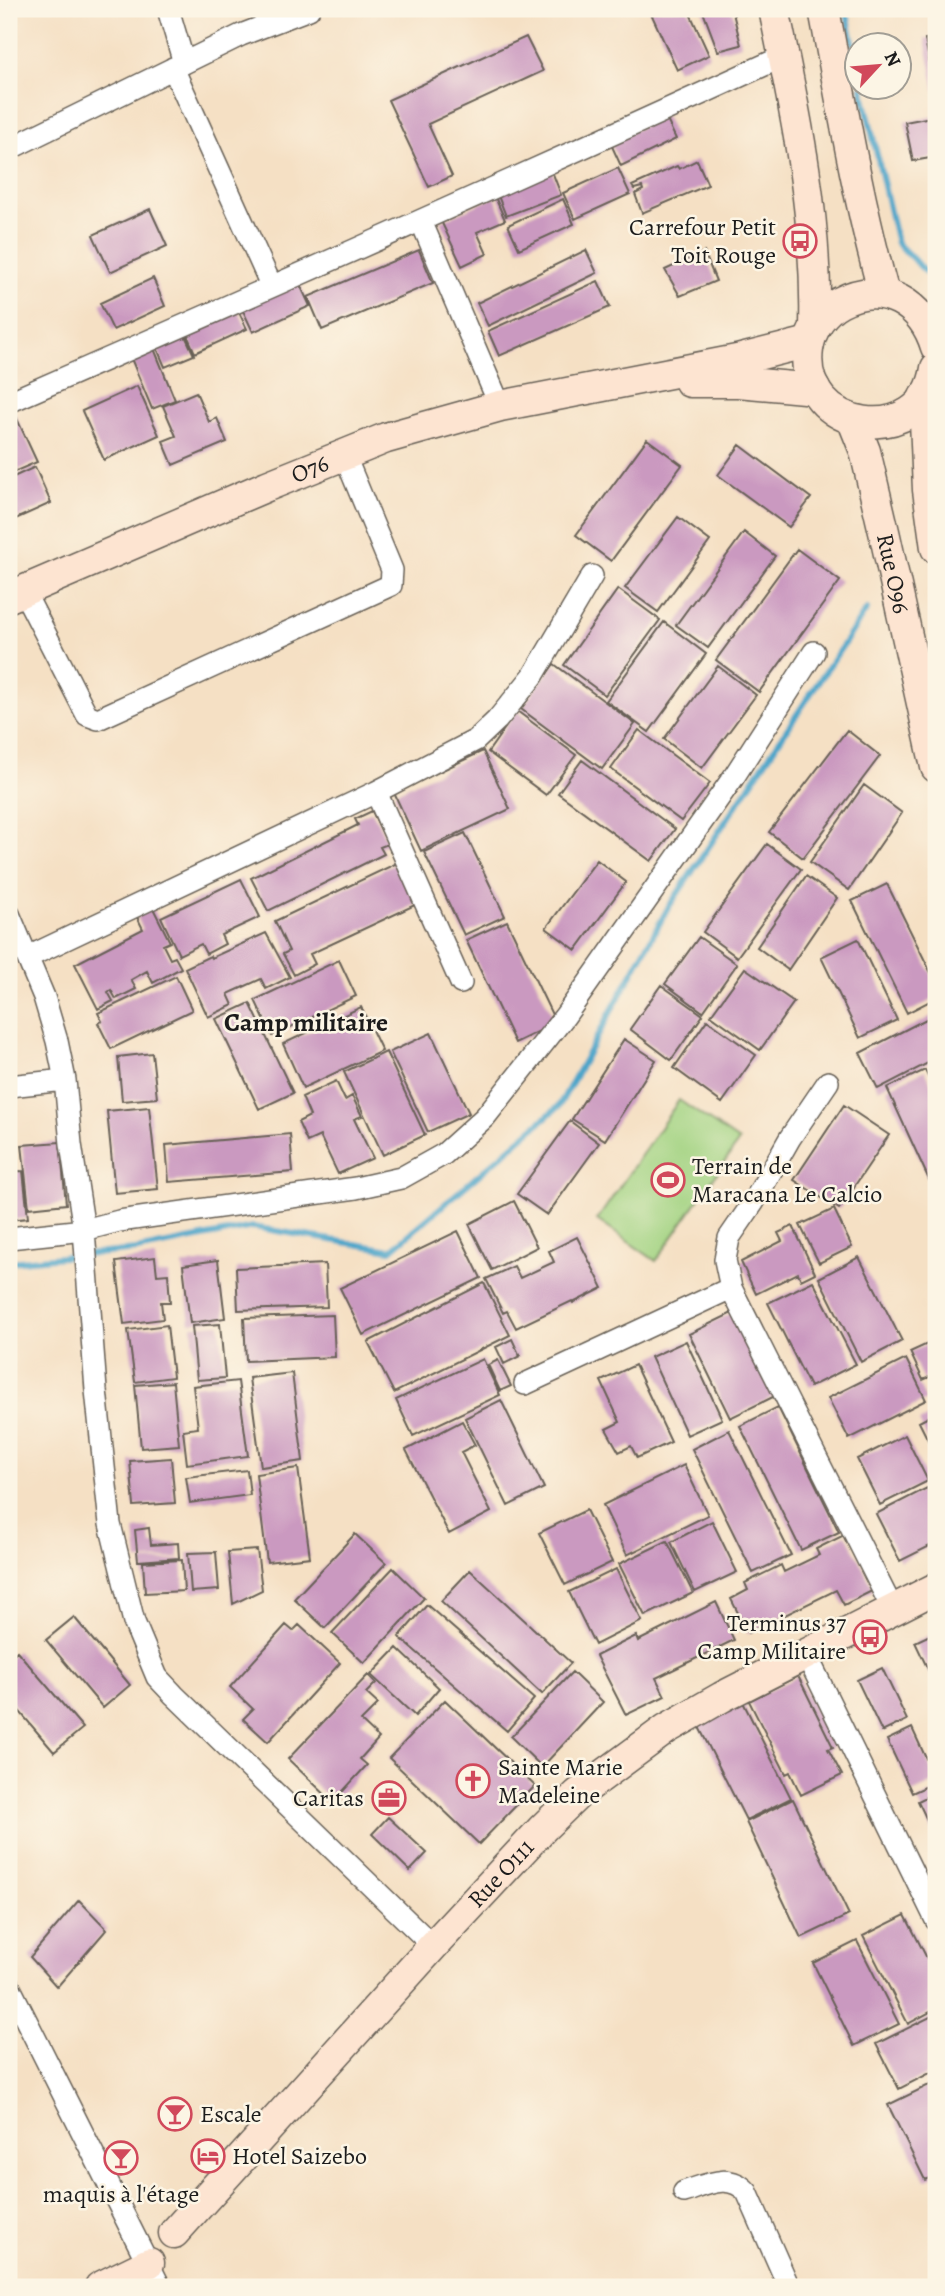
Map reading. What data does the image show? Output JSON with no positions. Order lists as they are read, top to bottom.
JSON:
{
  "streets": {
    "street": ["O76", "Rue O96", "Rue O111"]
  },
  "districts": ["Camp militaire"],
  "places": {
    "bus stop": ["Carrefour Petit Toit Rouge", "Terminus 37 Camp Militaire"],
    "sports": ["Terrain de Maracana Le Calcio"],
    "church": ["Sainte Marie Madeleine"],
    "office": ["Caritas"],
    "bar": ["Escale", "maquis à l'étage"],
    "hotel": ["Hotel Saizebo"]
  },
  "north": "top right"
}
